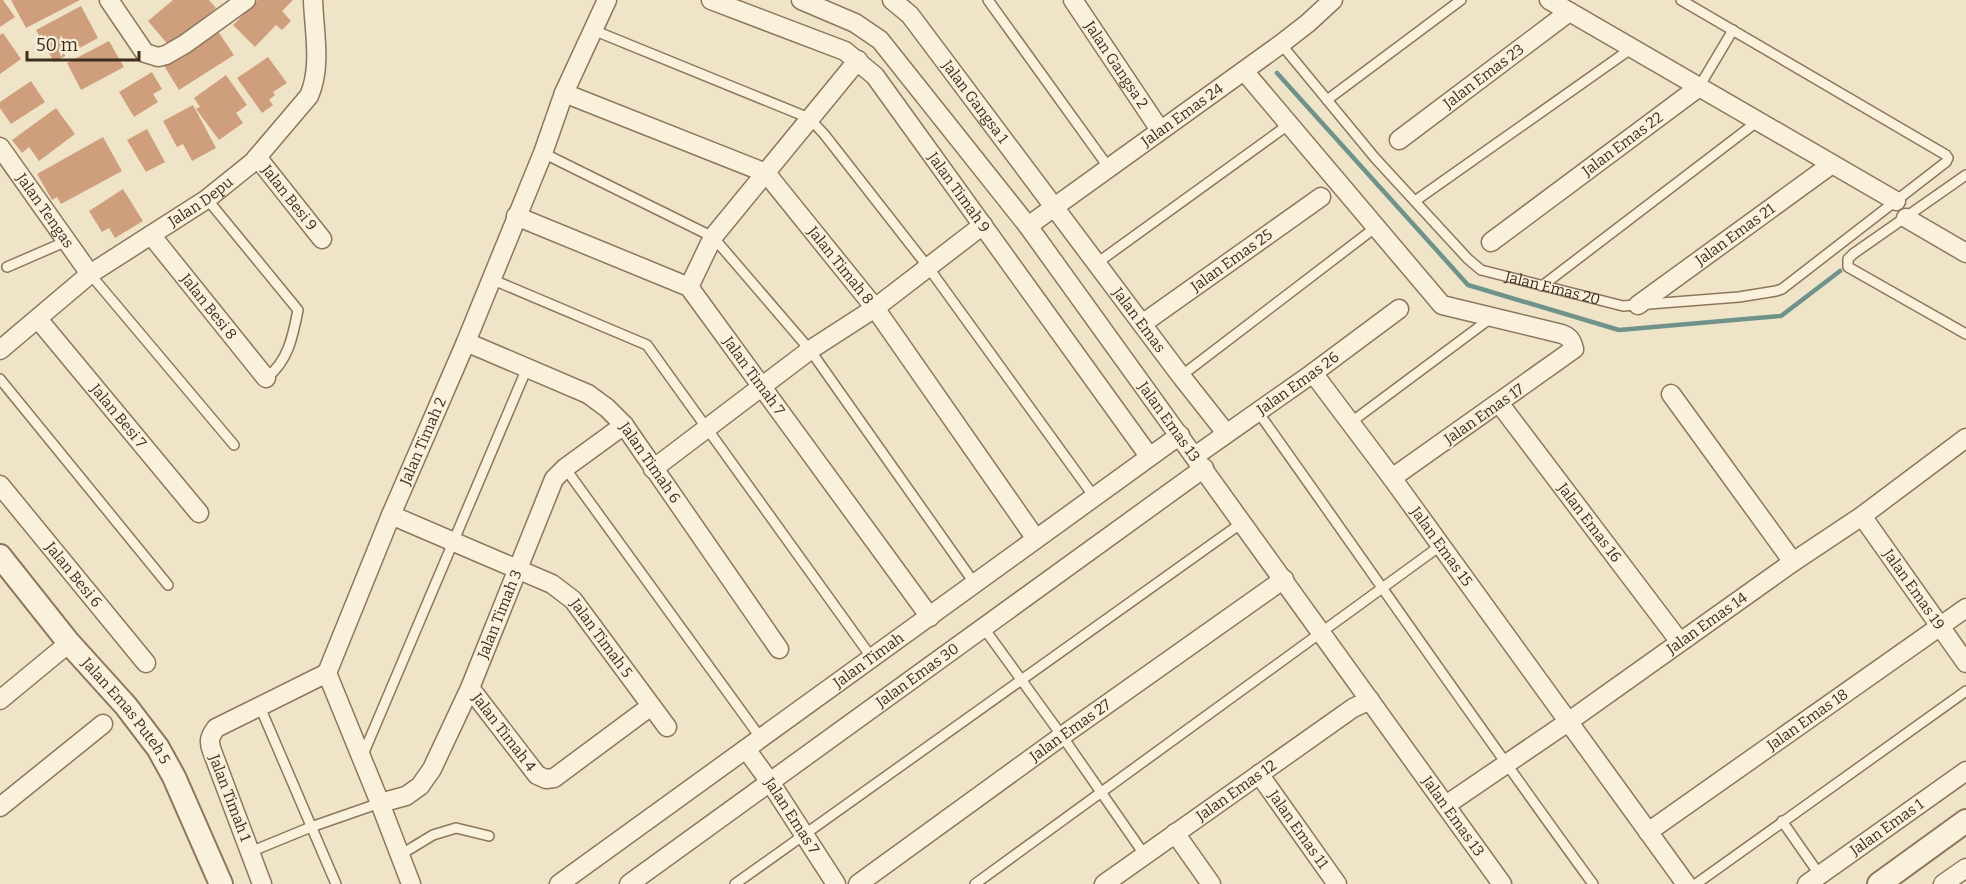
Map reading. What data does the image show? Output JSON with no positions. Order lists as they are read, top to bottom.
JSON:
{
  "streets": {
    "street": [
      "Jalan Gangsa 2",
      "Jalan Emas 23",
      "Jalan Gangsa 1",
      "Jalan Emas 24",
      "Jalan Emas 22",
      "Jalan Timah 9",
      "Jalan Besi 9",
      "Jalan Depu",
      "Jalan Tengas",
      "Jalan Emas 21",
      "Jalan Emas 25",
      "Jalan Timah 8",
      "Jalan Besi 8",
      "Jalan Emas",
      "Jalan Timah 7",
      "Jalan Emas 26",
      "Jalan Emas 17",
      "Jalan Besi 7",
      "Jalan Emas 13",
      "Jalan Timah 2",
      "Jalan Timah 6",
      "Jalan Emas 16",
      "Jalan Emas 15",
      "Jalan Besi 6",
      "Jalan Emas 19",
      "Jalan Timah 3",
      "Jalan Emas 14",
      "Jalan Timah 5",
      "Jalan Timah",
      "Jalan Emas 30",
      "Jalan Emas Puteh 5",
      "Jalan Emas 18",
      "Jalan Emas 27",
      "Jalan Timah 4",
      "Jalan Emas 12",
      "Jalan Timah 1",
      "Jalan Emas 7",
      "Jalan Emas 1",
      "Jalan Emas 11"
    ],
    "lane": ["Jalan Emas 20"]
  },
  "crossings": [
    ["Jalan Gangsa 2", "Jalan Emas 24"],
    ["Jalan Gangsa 1", "Jalan Emas 24"],
    ["Jalan Gangsa 1", "Jalan Emas"],
    ["Jalan Emas 24", "Jalan Emas 20"],
    ["Jalan Emas 24", "Jalan Emas"],
    ["Jalan Emas 24", "Jalan Emas 13"],
    ["Jalan Emas 22", "Jalan Emas 20"],
    ["Jalan Timah 9", "Jalan Timah"],
    ["Jalan Besi 9", "Jalan Depu"],
    ["Jalan Depu", "Jalan Tengas"],
    ["Jalan Depu", "Jalan Besi 8"],
    ["Jalan Depu", "Jalan Besi 7"],
    ["Jalan Emas 21", "Jalan Emas 20"],
    ["Jalan Emas 25", "Jalan Emas"],
    ["Jalan Timah 8", "Jalan Timah 2"],
    ["Jalan Timah 8", "Jalan Timah"],
    ["Jalan Emas", "Jalan Emas 26"],
    ["Jalan Timah 7", "Jalan Timah"],
    ["Jalan Emas 26", "Jalan Emas 13"],
    ["Jalan Emas 26", "Jalan Emas 15"],
    ["Jalan Emas 26", "Jalan Emas 30"],
    ["Jalan Emas 17", "Jalan Emas 16"],
    ["Jalan Emas 17", "Jalan Emas 15"],
    ["Jalan Emas 13", "Jalan Emas 14"],
    ["Jalan Emas 13", "Jalan Timah"],
    ["Jalan Emas 13", "Jalan Emas 30"],
    ["Jalan Emas 13", "Jalan Emas 27"],
    ["Jalan Emas 13", "Jalan Emas 12"],
    ["Jalan Timah 2", "Jalan Timah 6"],
    ["Jalan Timah 2", "Jalan Timah 5"],
    ["Jalan Timah 2", "Jalan Timah 1"],
    ["Jalan Timah 6", "Jalan Timah 3"],
    ["Jalan Emas 16", "Jalan Emas 14"],
    ["Jalan Emas 15", "Jalan Emas 14"],
    ["Jalan Emas 19", "Jalan Emas 14"],
    ["Jalan Emas 19", "Jalan Emas 18"],
    ["Jalan Timah 3", "Jalan Timah 5"],
    ["Jalan Timah 3", "Jalan Timah 4"],
    ["Jalan Timah 5", "Jalan Timah 4"],
    ["Jalan Timah", "Jalan Emas 7"],
    ["Jalan Emas 30", "Jalan Emas 7"],
    ["Jalan Emas 12", "Jalan Emas 11"]
  ],
  "scale_bar": "50 m"
}
